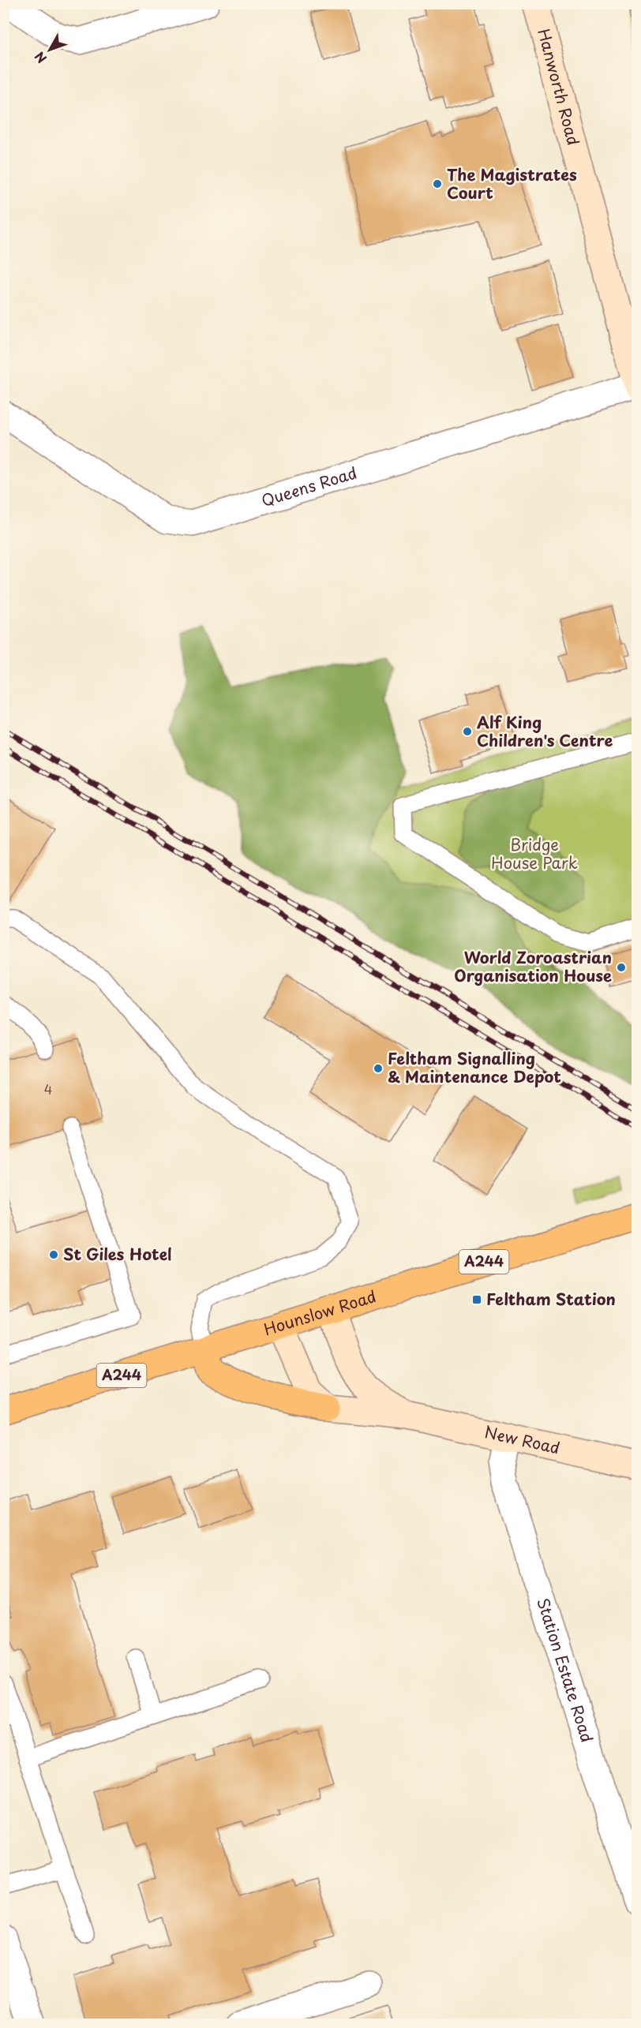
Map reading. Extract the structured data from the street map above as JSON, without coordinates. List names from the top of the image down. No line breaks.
{"streets":{"main road":["Hanworth Road","A244","Hounslow Road","New Road"],"street":["Queens Road","Station Estate Road"]},"crossings":[["Hanworth Road","Queens Road"],["New Road","Station Estate Road"]],"parks":["Bridge House Park"],"places":{"other":["The Magistrates Court","Alf King Children's Centre","World Zoroastrian Organisation House","Feltham Signalling & Maintenance Depot","St Giles Hotel"],"transit":["Feltham Station"]},"house_numbers":["4"],"north":"bottom left"}
